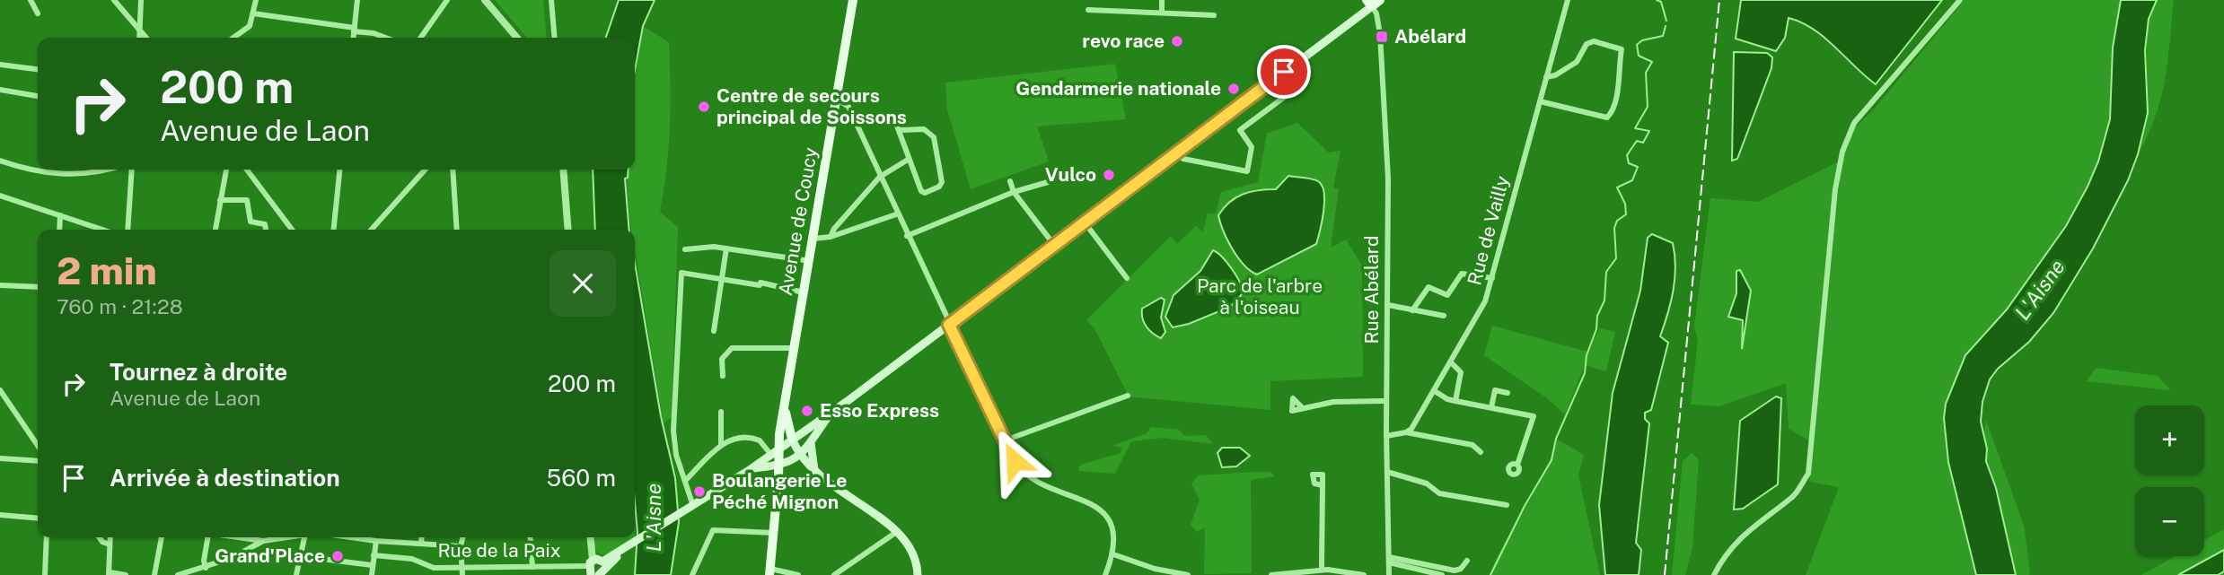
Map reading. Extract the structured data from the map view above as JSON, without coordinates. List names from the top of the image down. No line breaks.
{"streets":{"main road":["Avenue de Coucy"],"street":["Rue de Vailly","Rue Abélard","Rue de la Paix"]},"water":["L'Aisne"],"parks":["Parc de l'arbre à l'oiseau"],"places":{"transit":["Abélard"],"other":["revo race","Gendarmerie nationale","Centre de secours principal de Soissons","Vulco","Esso Express","Boulangerie Le Péché Mignon","Grand'Place"]},"page":{"turn":["200 m","Avenue de Laon"],"heading":["2 min","760 m · 21:28"],"list":[{"name":"Tournez à droite","note":"Avenue de Laon","value":"200 m"},{"name":"Arrivée à destination","value":"560 m"}],"map_buttons":["+","−"]}}
